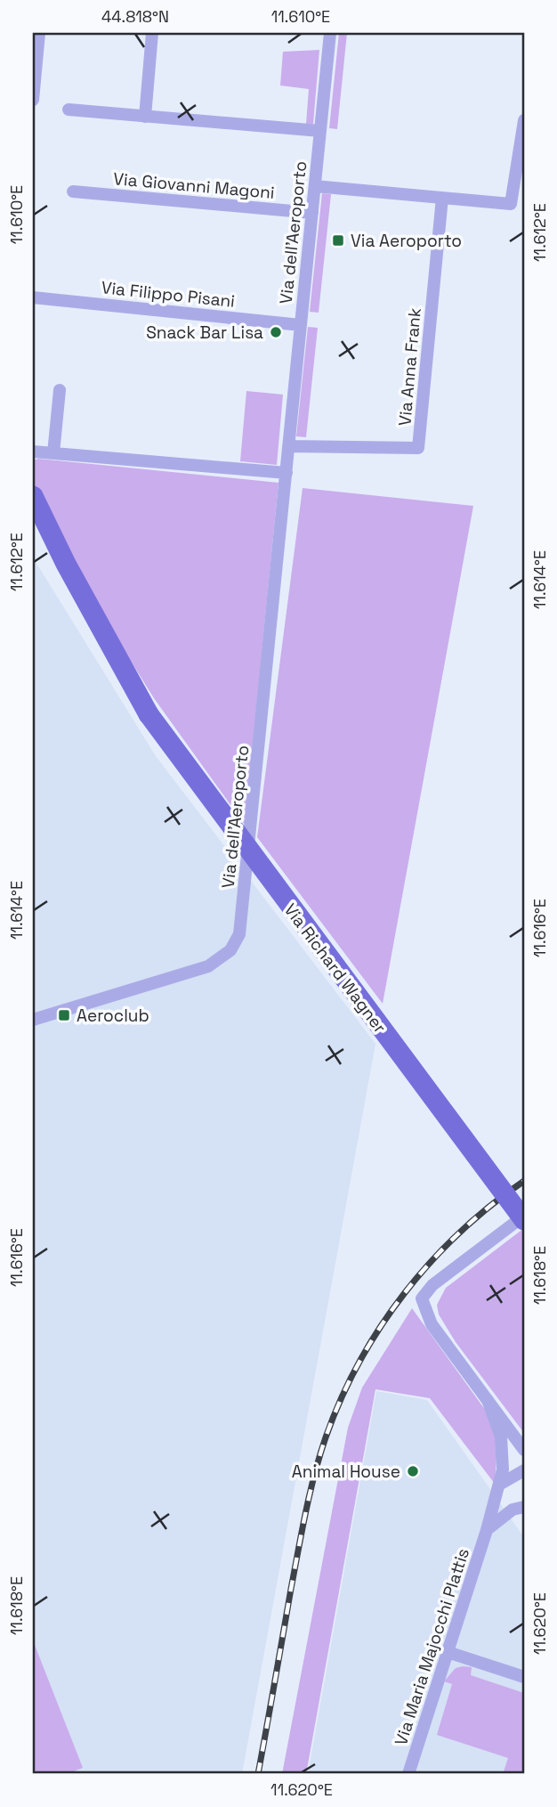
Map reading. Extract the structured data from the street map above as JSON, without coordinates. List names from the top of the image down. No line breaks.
{"streets":{"main road":["Via Richard Wagner"],"street":["Via Giovanni Magoni","Via dell'Aeroporto","Via Filippo Pisani","Via Anna Frank","Via Maria Majocchi Plattis"]},"crossings":[["Via Giovanni Magoni","Via dell'Aeroporto"],["Via dell'Aeroporto","Via Filippo Pisani"],["Via dell'Aeroporto","Via Anna Frank"]],"places":{"transit":["Via Aeroporto","Aeroclub"],"other":["Snack Bar Lisa","Animal House"]},"coordinates":["44.818°N","11.610°E","11.612°E","11.614°E","11.616°E","11.618°E","11.620°E"]}
